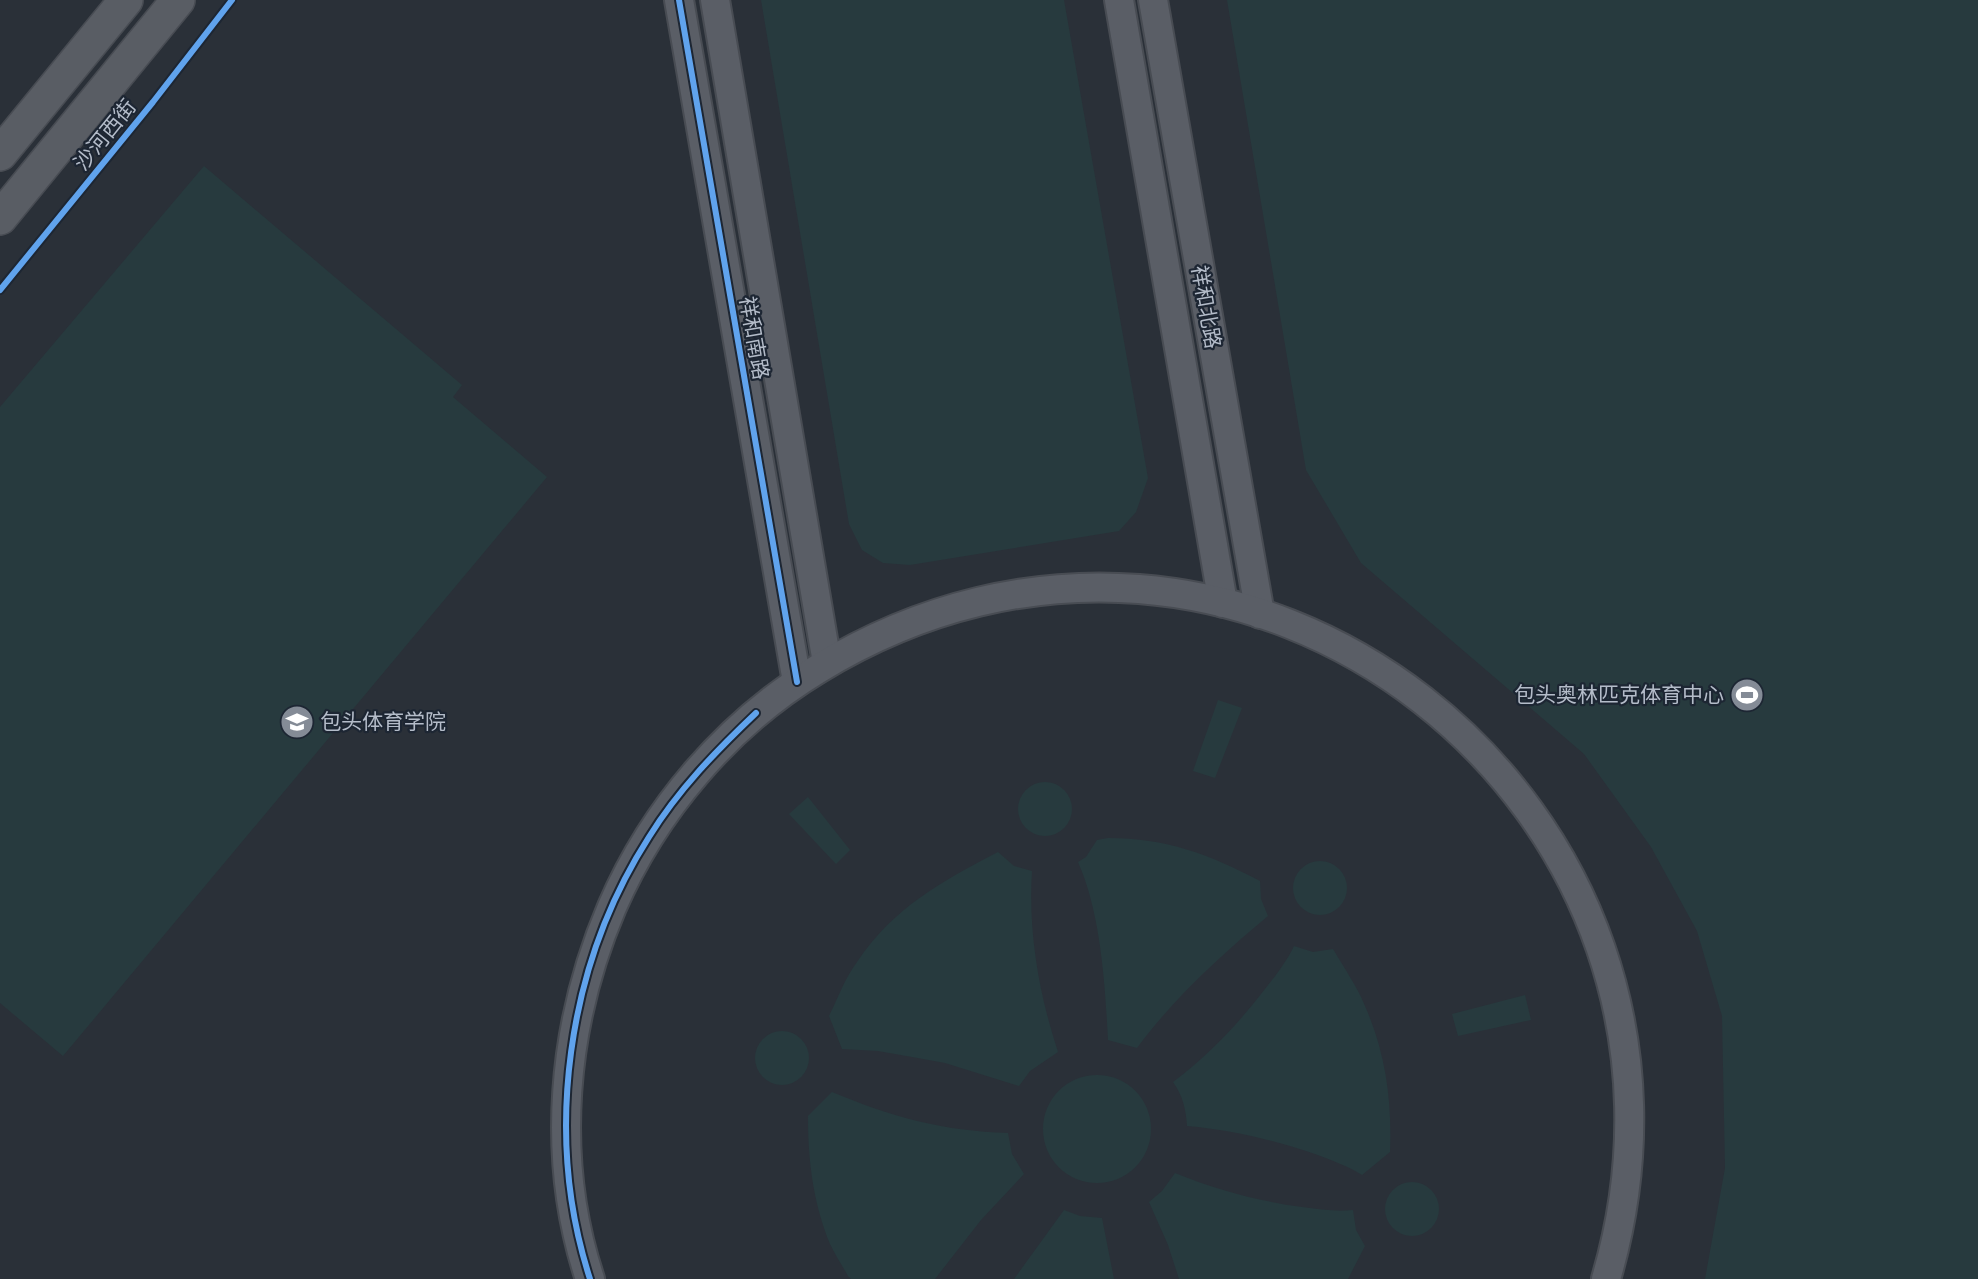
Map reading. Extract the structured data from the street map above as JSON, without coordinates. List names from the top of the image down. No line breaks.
{"streets":{"main road":["沙河西街"],"street":["祥和北路","祥和南路"]},"places":{"sports":["包头奥林匹克体育中心"],"school or university":["包头体育学院"]}}
